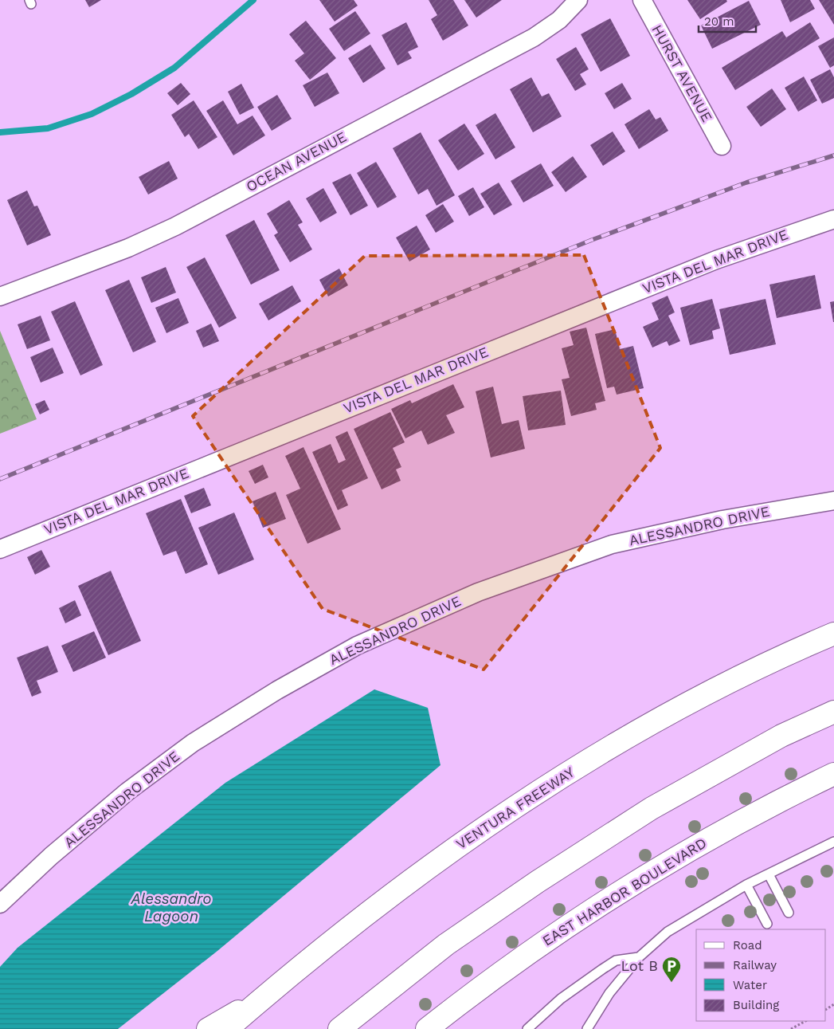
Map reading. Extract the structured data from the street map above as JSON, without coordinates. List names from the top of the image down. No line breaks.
{"streets":{"main road":["VENTURA FREEWAY","EAST HARBOR BOULEVARD"],"street":["HURST AVENUE","OCEAN AVENUE","VISTA DEL MAR DRIVE","ALESSANDRO DRIVE"]},"water":["Alessandro Lagoon"],"places":{"parking":["Lot B"]},"legend":["Road","Railway","Water","Building"],"scale_bar":"20 m"}
